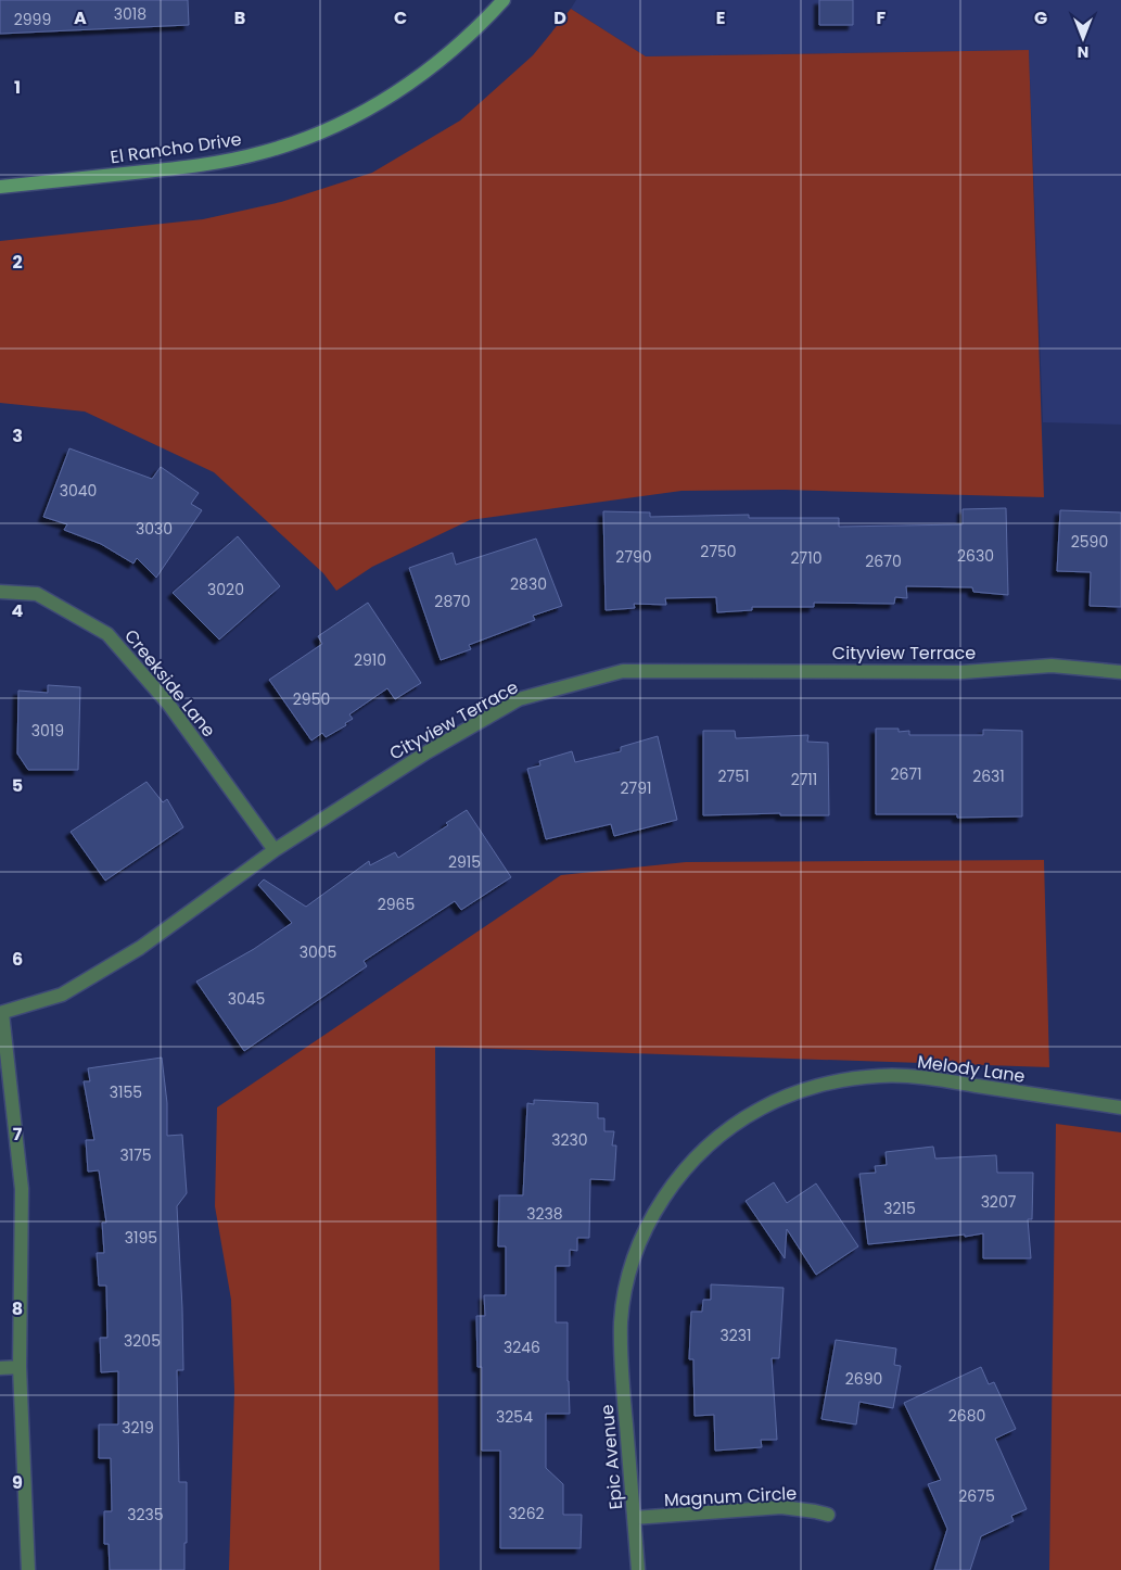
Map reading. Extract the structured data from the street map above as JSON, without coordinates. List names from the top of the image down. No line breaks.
{"streets":{"main road":["El Rancho Drive"],"street":["Cityview Terrace","Creekside Lane","Melody Lane","Epic Avenue","Magnum Circle"]},"crossings":[["Cityview Terrace","Creekside Lane"],["Melody Lane","Epic Avenue"],["Epic Avenue","Magnum Circle"]],"house_numbers":["3018","2999","3040","3030","2590","2750","2630","2790","2710","2670","2830","3020","2870","2910","2950","3019","2671","2751","2631","2711","2791","2915","2965","3005","3045","3155","3230","3175","3207","3215","3238","3195","3231","3205","3246","2690","2680","3254","3219","2675","3262","3235"],"north":"bottom","grid":{"columns":["A","B","C","D","E","F","G"],"rows":["1","2","3","4","5","6","7","8","9"]}}
